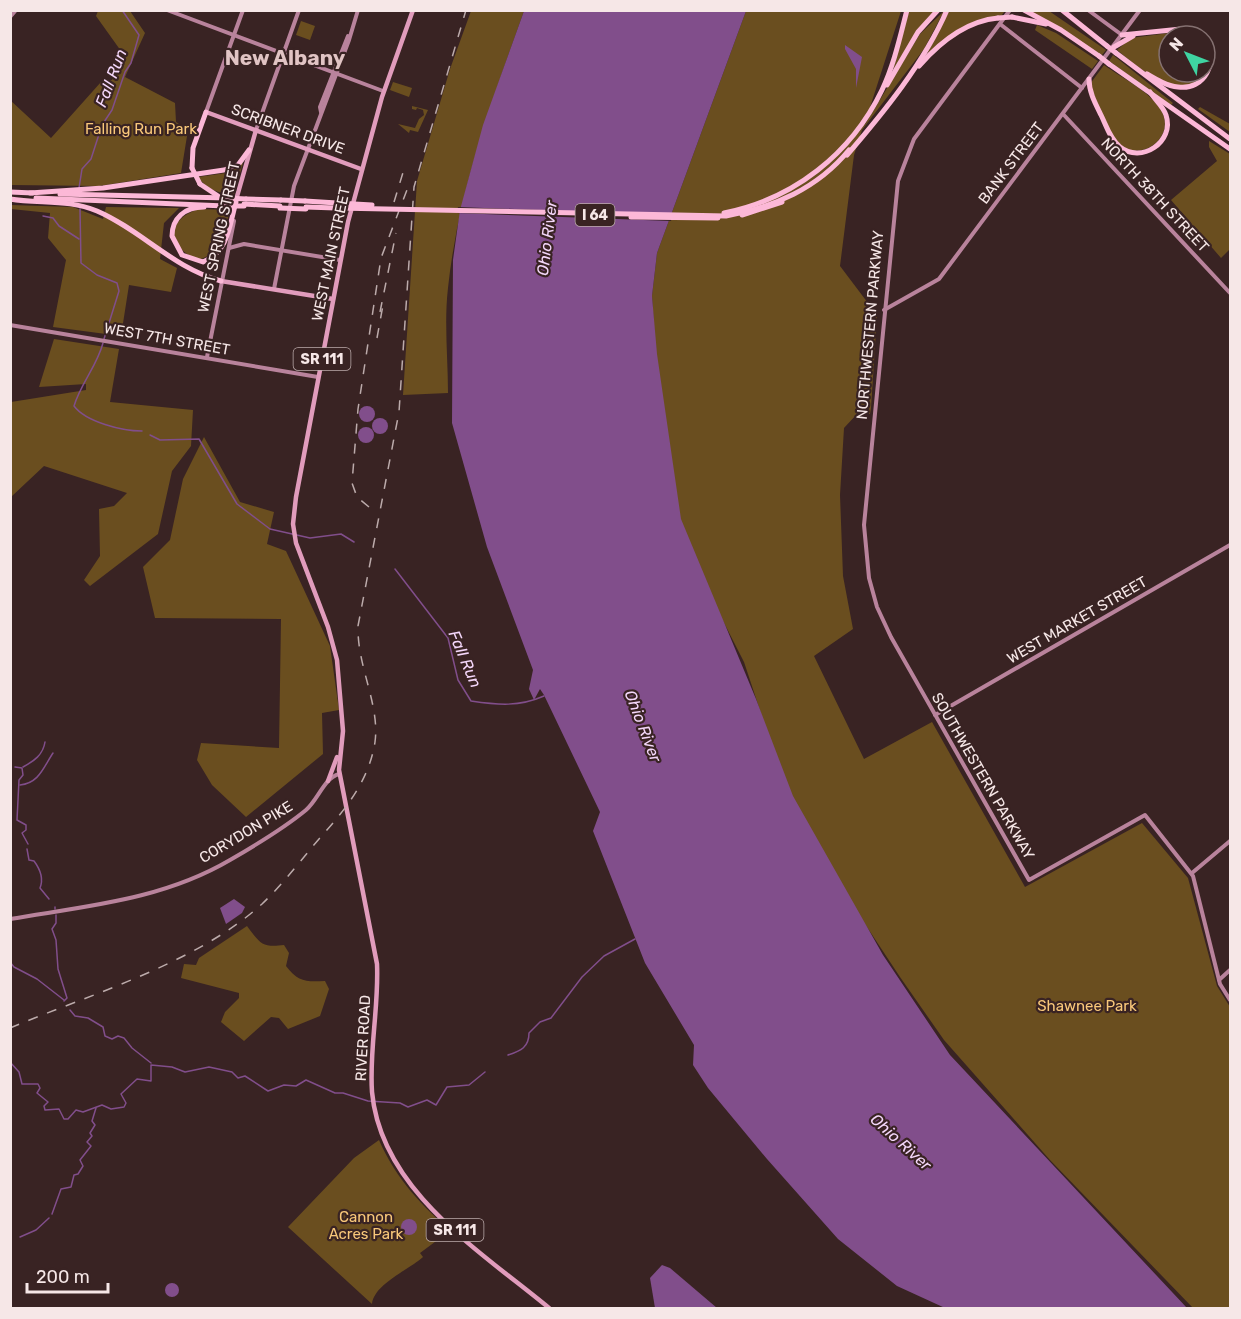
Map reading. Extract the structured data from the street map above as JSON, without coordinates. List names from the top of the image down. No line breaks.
{"streets":{"highway":["I 64"],"main road":["SCRIBNER DRIVE","WEST SPRING STREET","WEST MAIN STREET","SR 111","RIVER ROAD"],"street":["BANK STREET","NORTH 38TH STREET","NORTHWESTERN PARKWAY","WEST 7TH STREET","WEST MARKET STREET","SOUTHWESTERN PARKWAY","CORYDON PIKE"]},"crossings":[["SCRIBNER DRIVE","WEST SPRING STREET"],["SCRIBNER DRIVE","WEST MAIN STREET"],["BANK STREET","NORTH 38TH STREET"],["BANK STREET","NORTHWESTERN PARKWAY"],["WEST SPRING STREET","WEST 7TH STREET"],["WEST MAIN STREET","WEST 7TH STREET"],["WEST MAIN STREET","CORYDON PIKE"],["WEST MAIN STREET","RIVER ROAD"],["NORTHWESTERN PARKWAY","SOUTHWESTERN PARKWAY"],["WEST MARKET STREET","SOUTHWESTERN PARKWAY"],["CORYDON PIKE","RIVER ROAD"]],"districts":["New Albany"],"water":["Fall Run","Ohio River"],"parks":["Falling Run Park","Shawnee Park","Cannon Acres Park"],"scale_bar":"200 m","north":"top left"}
